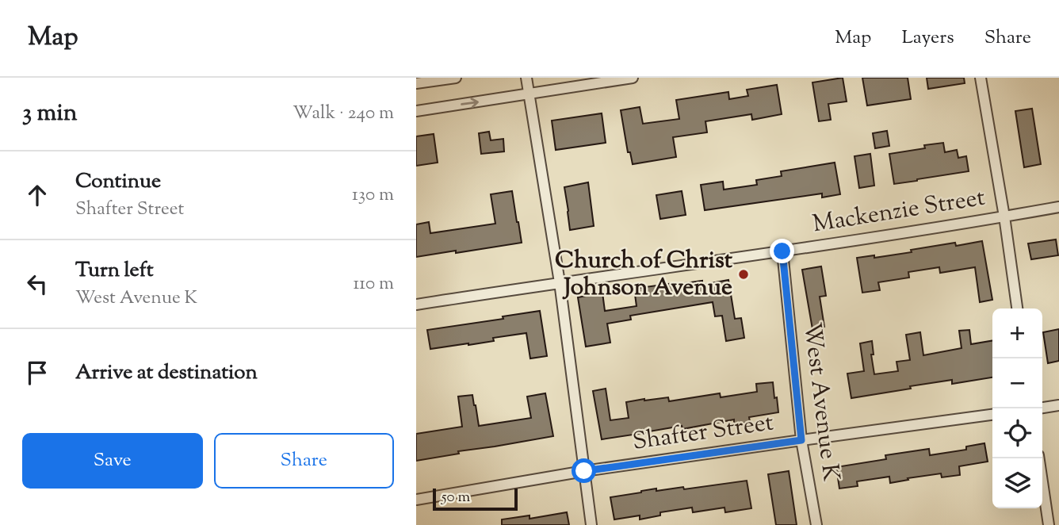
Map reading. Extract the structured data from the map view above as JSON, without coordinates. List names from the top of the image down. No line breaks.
{"streets":{"street":["Mackenzie Street","West Avenue K","Shafter Street"]},"crossings":[["Mackenzie Street","West Avenue K"],["West Avenue K","Shafter Street"]],"places":["Church of Christ Johnson Avenue"],"scale_bar":"50 m","page":{"header":"Map","nav":["Map","Layers","Share"],"heading":["3 min","Walk · 240 m"],"list":[["Continue","Shafter Street","130 m"],["Turn left","West Avenue K","110 m"],"Arrive at destination"],"map_buttons":["+","−"],"buttons":["Save","Share"],"scale":"50 m"}}
